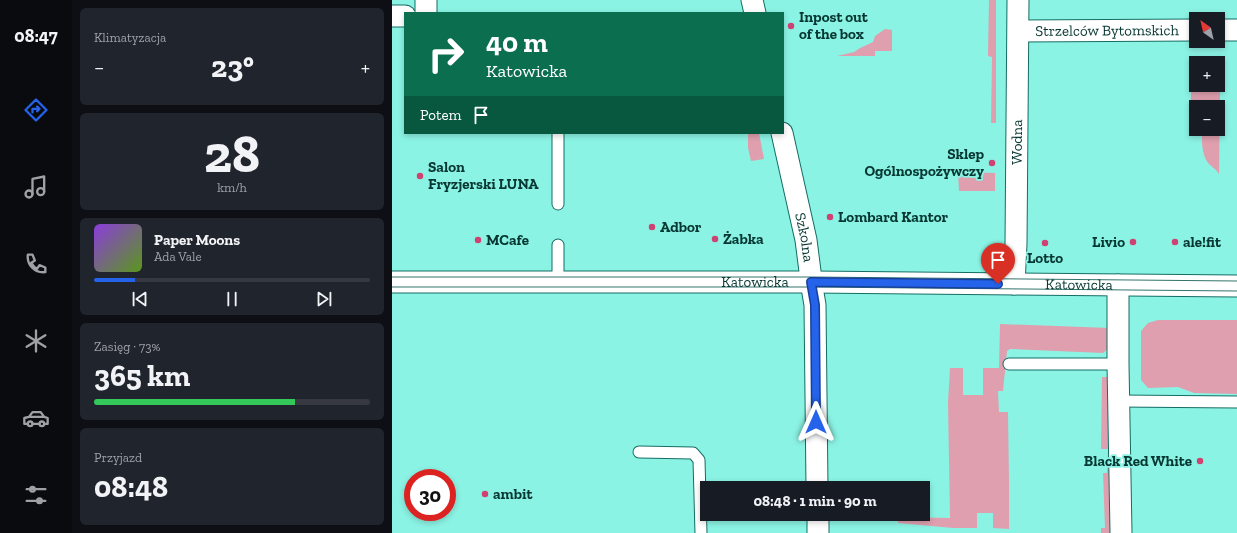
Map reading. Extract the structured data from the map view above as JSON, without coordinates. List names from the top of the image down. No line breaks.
{"streets":{"street":["Strzelców Bytomskich","Wodna","Szkolna","Katowicka"]},"crossings":[["Strzelców Bytomskich","Wodna"],["Wodna","Katowicka"],["Szkolna","Katowicka"]],"places":["Inpost out of the box","Sklep Ogólnospożywczy","Salon Fryzjerski LUNA","Lombard Kantor","Adbor","Żabka","MCafe","Livio","ale!fit","Lotto","Black Red White","ambit"],"north":"top left","page":{"tabs":"08:47","tile":["Klimatyzacja",["28","km/h"],["Zasięg · 73%","365 km"],["Przyjazd","08:48"]],"map_buttons":["+","−"],"turn":["40 m","Katowicka"],"heat":["−","23°","+"],"then":"Potem","song":["Paper Moons","Ada Vale"],"limit":"30","trip":"08:48 · 1 min · 90 m"}}
